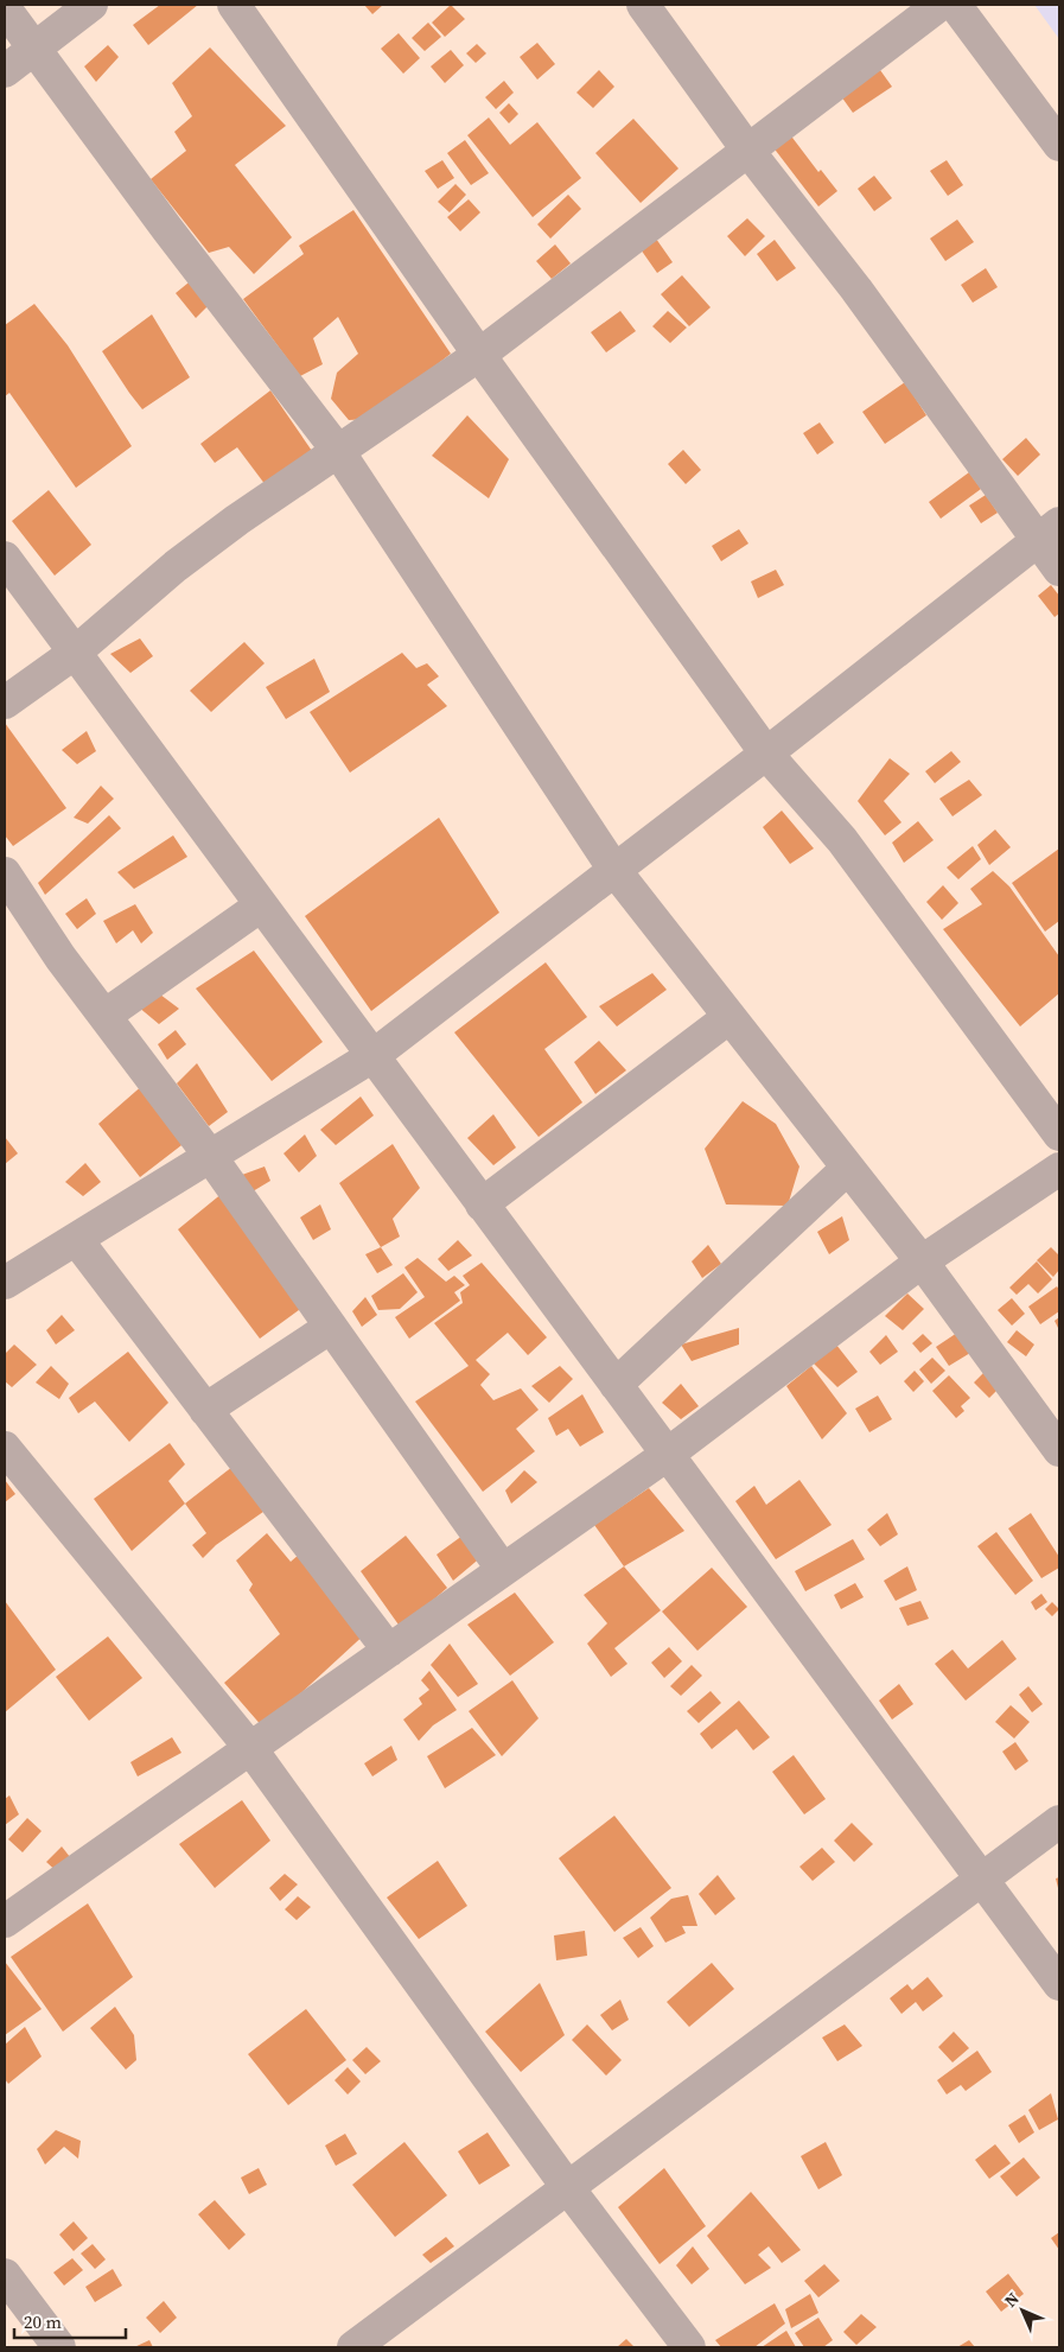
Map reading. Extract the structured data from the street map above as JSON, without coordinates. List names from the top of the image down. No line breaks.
{"scale_bar":"20 m","north":"top left"}
